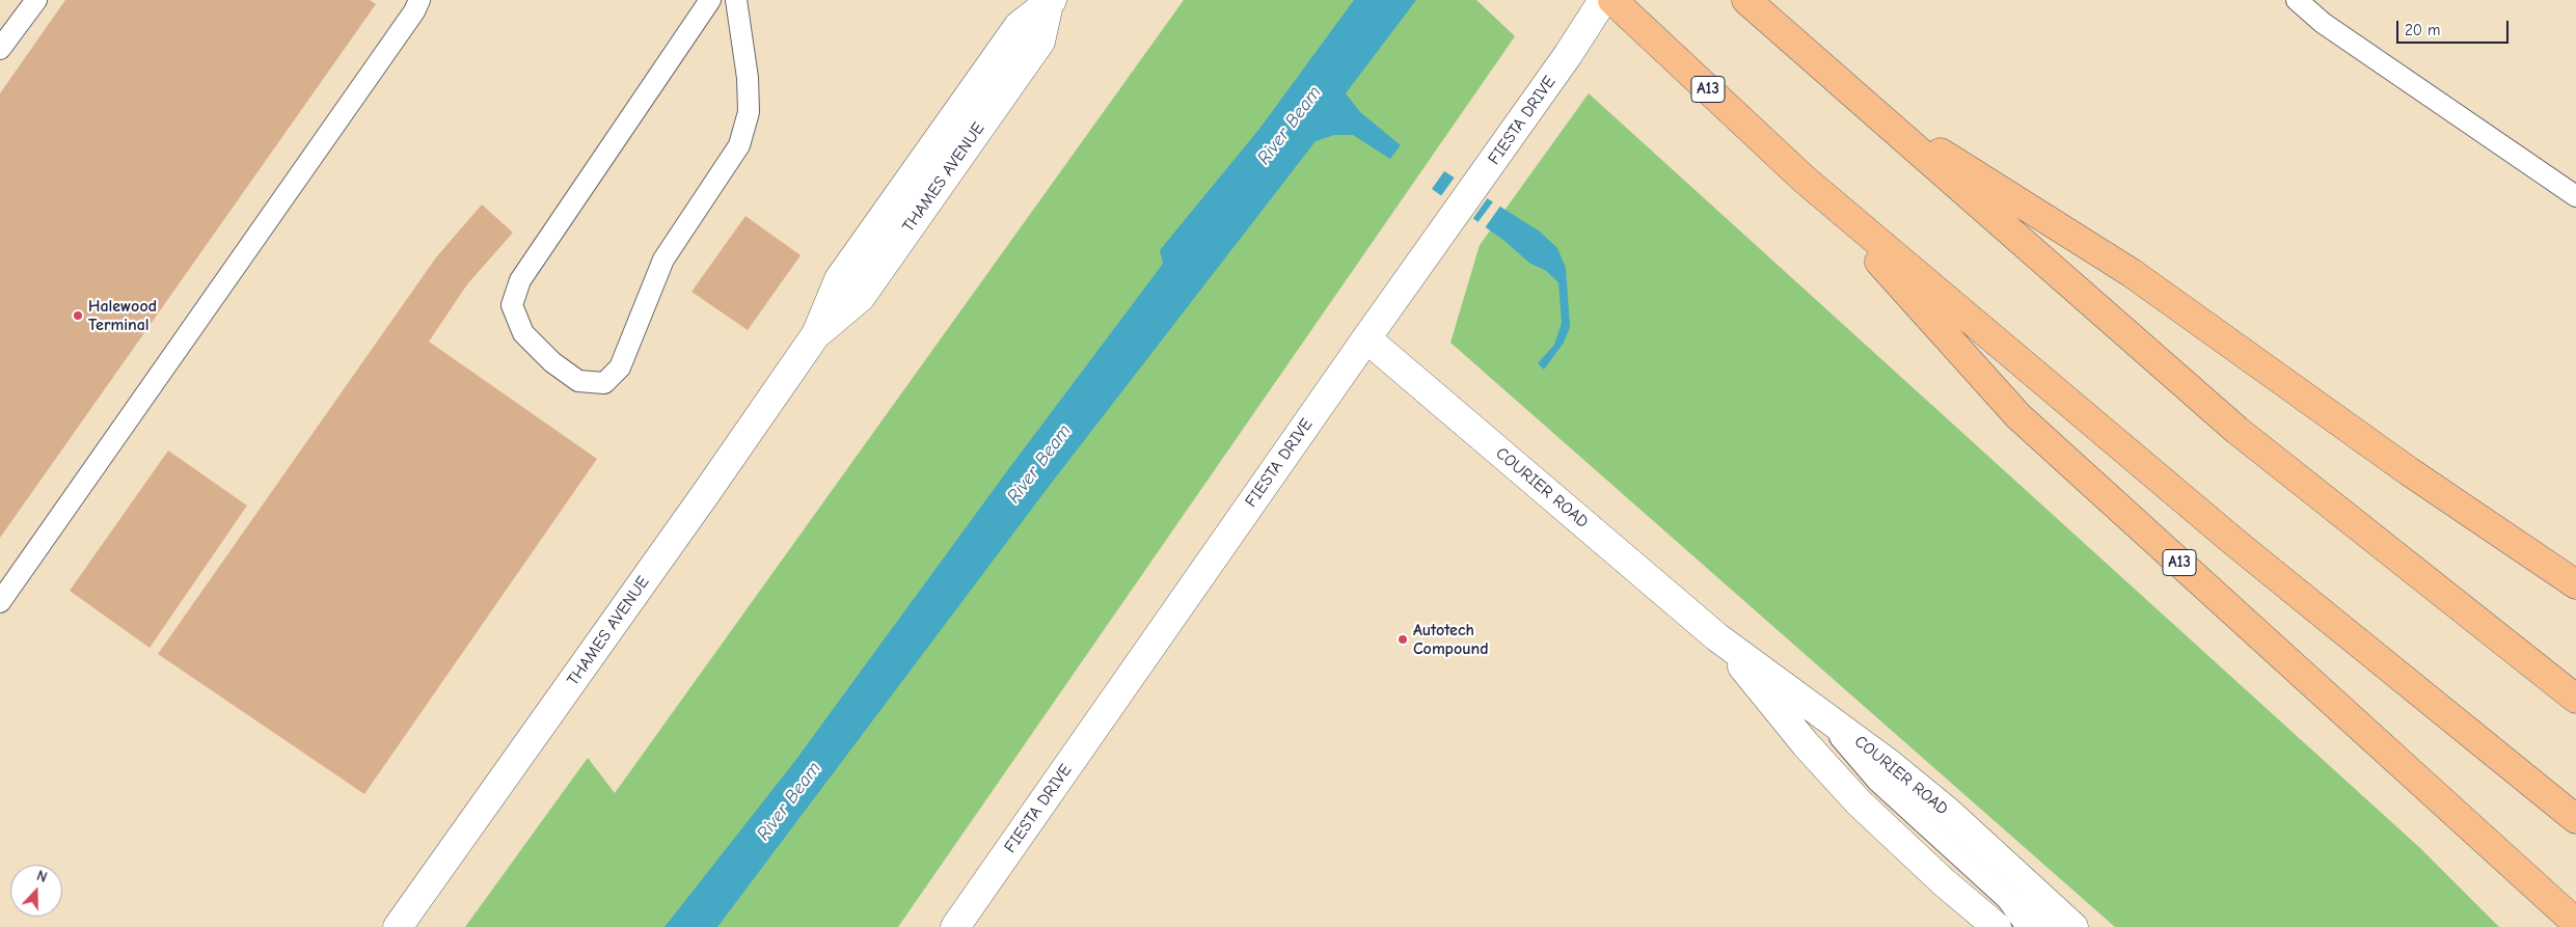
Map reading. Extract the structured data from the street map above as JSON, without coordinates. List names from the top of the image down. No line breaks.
{"streets":{"highway":["A13"],"street":["FIESTA DRIVE","THAMES AVENUE","COURIER ROAD"]},"crossings":[["FIESTA DRIVE","COURIER ROAD"]],"water":["River Beam"],"places":["Halewood Terminal","Autotech Compound"],"scale_bar":"20 m","north":"top"}
